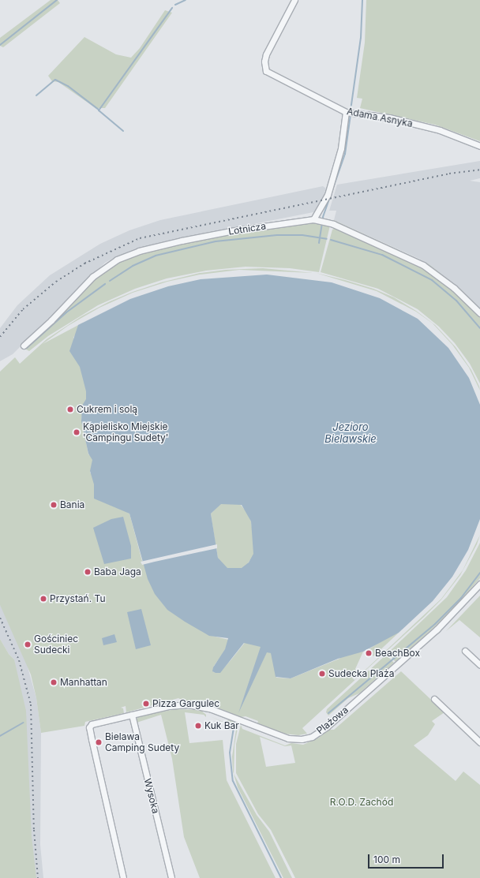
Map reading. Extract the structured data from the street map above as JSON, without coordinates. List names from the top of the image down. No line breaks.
{"streets":{"street":["Adama Asnyka","Lotnicza","Plażowa","Wysoka"]},"crossings":[["Plażowa","Wysoka"]],"water":["Jezioro Bielawskie"],"parks":["R.O.D. Zachód"],"places":["Cukrem i solą","Kąpielisko Miejskie 'Campingu Sudety'","Bania","Baba Jaga","Przystań. Tu","Gościniec Sudecki","BeachBox","Sudecka Plaża","Manhattan","Pizza Gargulec","Kuk Bar","Bielawa Camping Sudety"],"scale_bar":"100 m"}
